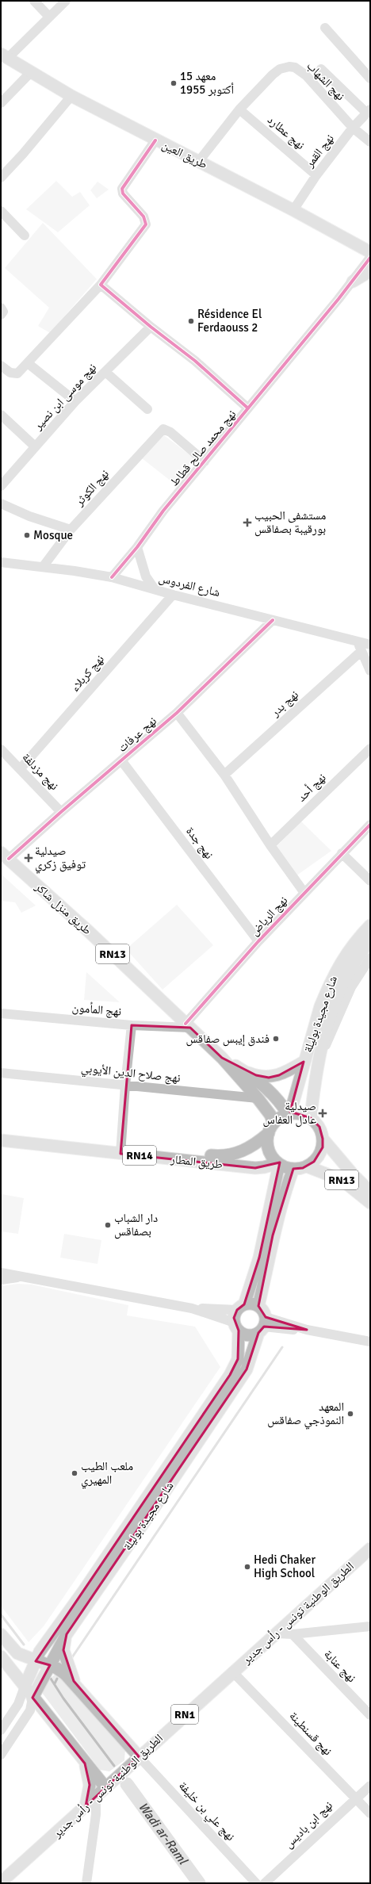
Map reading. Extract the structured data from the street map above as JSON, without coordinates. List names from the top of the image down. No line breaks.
{"streets":{"main road":["طريق العين","طريق منزل شاكر","RN13","شارع مجيدة بوليلة","RN14","طريق المطار","الطريق الوطنية تونس - رأس جدير","RN1"],"street":["نهج الشهاب","نهج عطارد","نهج القمر","نهج موسى ابن نصير","نهج محمد صالح قطاط","نهج الكوثر","شارع الفردوس","نهج كربلاء","نهج بدر","نهج عرفات","نهج مزدلفة","نهج أحد","نهج جدة","نهج الرياض","نهج المأمون","نهج صلاح الدين الأيوبي","نهج عنابة","نهج قسنطينة","نهج علي بن خليفة","نهج ابن باديس"]},"crossings":[["نهج الشهاب","نهج عطارد"],["نهج الشهاب","نهج القمر"],["نهج الشهاب","طريق العين"],["نهج عطارد","نهج القمر"],["نهج القمر","طريق العين"],["نهج محمد صالح قطاط","نهج الكوثر"],["نهج محمد صالح قطاط","شارع الفردوس"],["نهج الكوثر","شارع الفردوس"],["شارع الفردوس","نهج كربلاء"],["شارع الفردوس","نهج عرفات"],["نهج كربلاء","نهج مزدلفة"],["نهج عرفات","نهج مزدلفة"],["نهج عرفات","نهج جدة"],["نهج عرفات","طريق منزل شاكر"],["نهج جدة","نهج الرياض"],["طريق منزل شاكر","نهج الرياض"],["طريق منزل شاكر","RN13"],["طريق منزل شاكر","نهج المأمون"],["طريق منزل شاكر","شارع مجيدة بوليلة"],["طريق منزل شاكر","نهج صلاح الدين الأيوبي"],["طريق منزل شاكر","طريق المطار"],["نهج الرياض","نهج المأمون"],["RN13","شارع مجيدة بوليلة"],["RN13","طريق المطار"],["شارع مجيدة بوليلة","طريق المطار"],["الطريق الوطنية تونس - رأس جدير","نهج قسنطينة"],["الطريق الوطنية تونس - رأس جدير","نهج علي بن خليفة"],["نهج قسنطينة","نهج ابن باديس"]],"water":["Wadi ar-Raml"],"places":{"other":["معهد 15 أكتوبر 1955","Résidence El Ferdaouss 2","Mosque","فندق إيبس صفاقس","دار الشباب بصفاقس","المعهد النموذجي صفاقس","ملعب الطيب المهيري","Hedi Chaker High School"],"health":["مستشفى الحبيب بورقيبة بصفاقس","صيدلية توفيق زكري","صيدلية عادل العفاس"]}}
